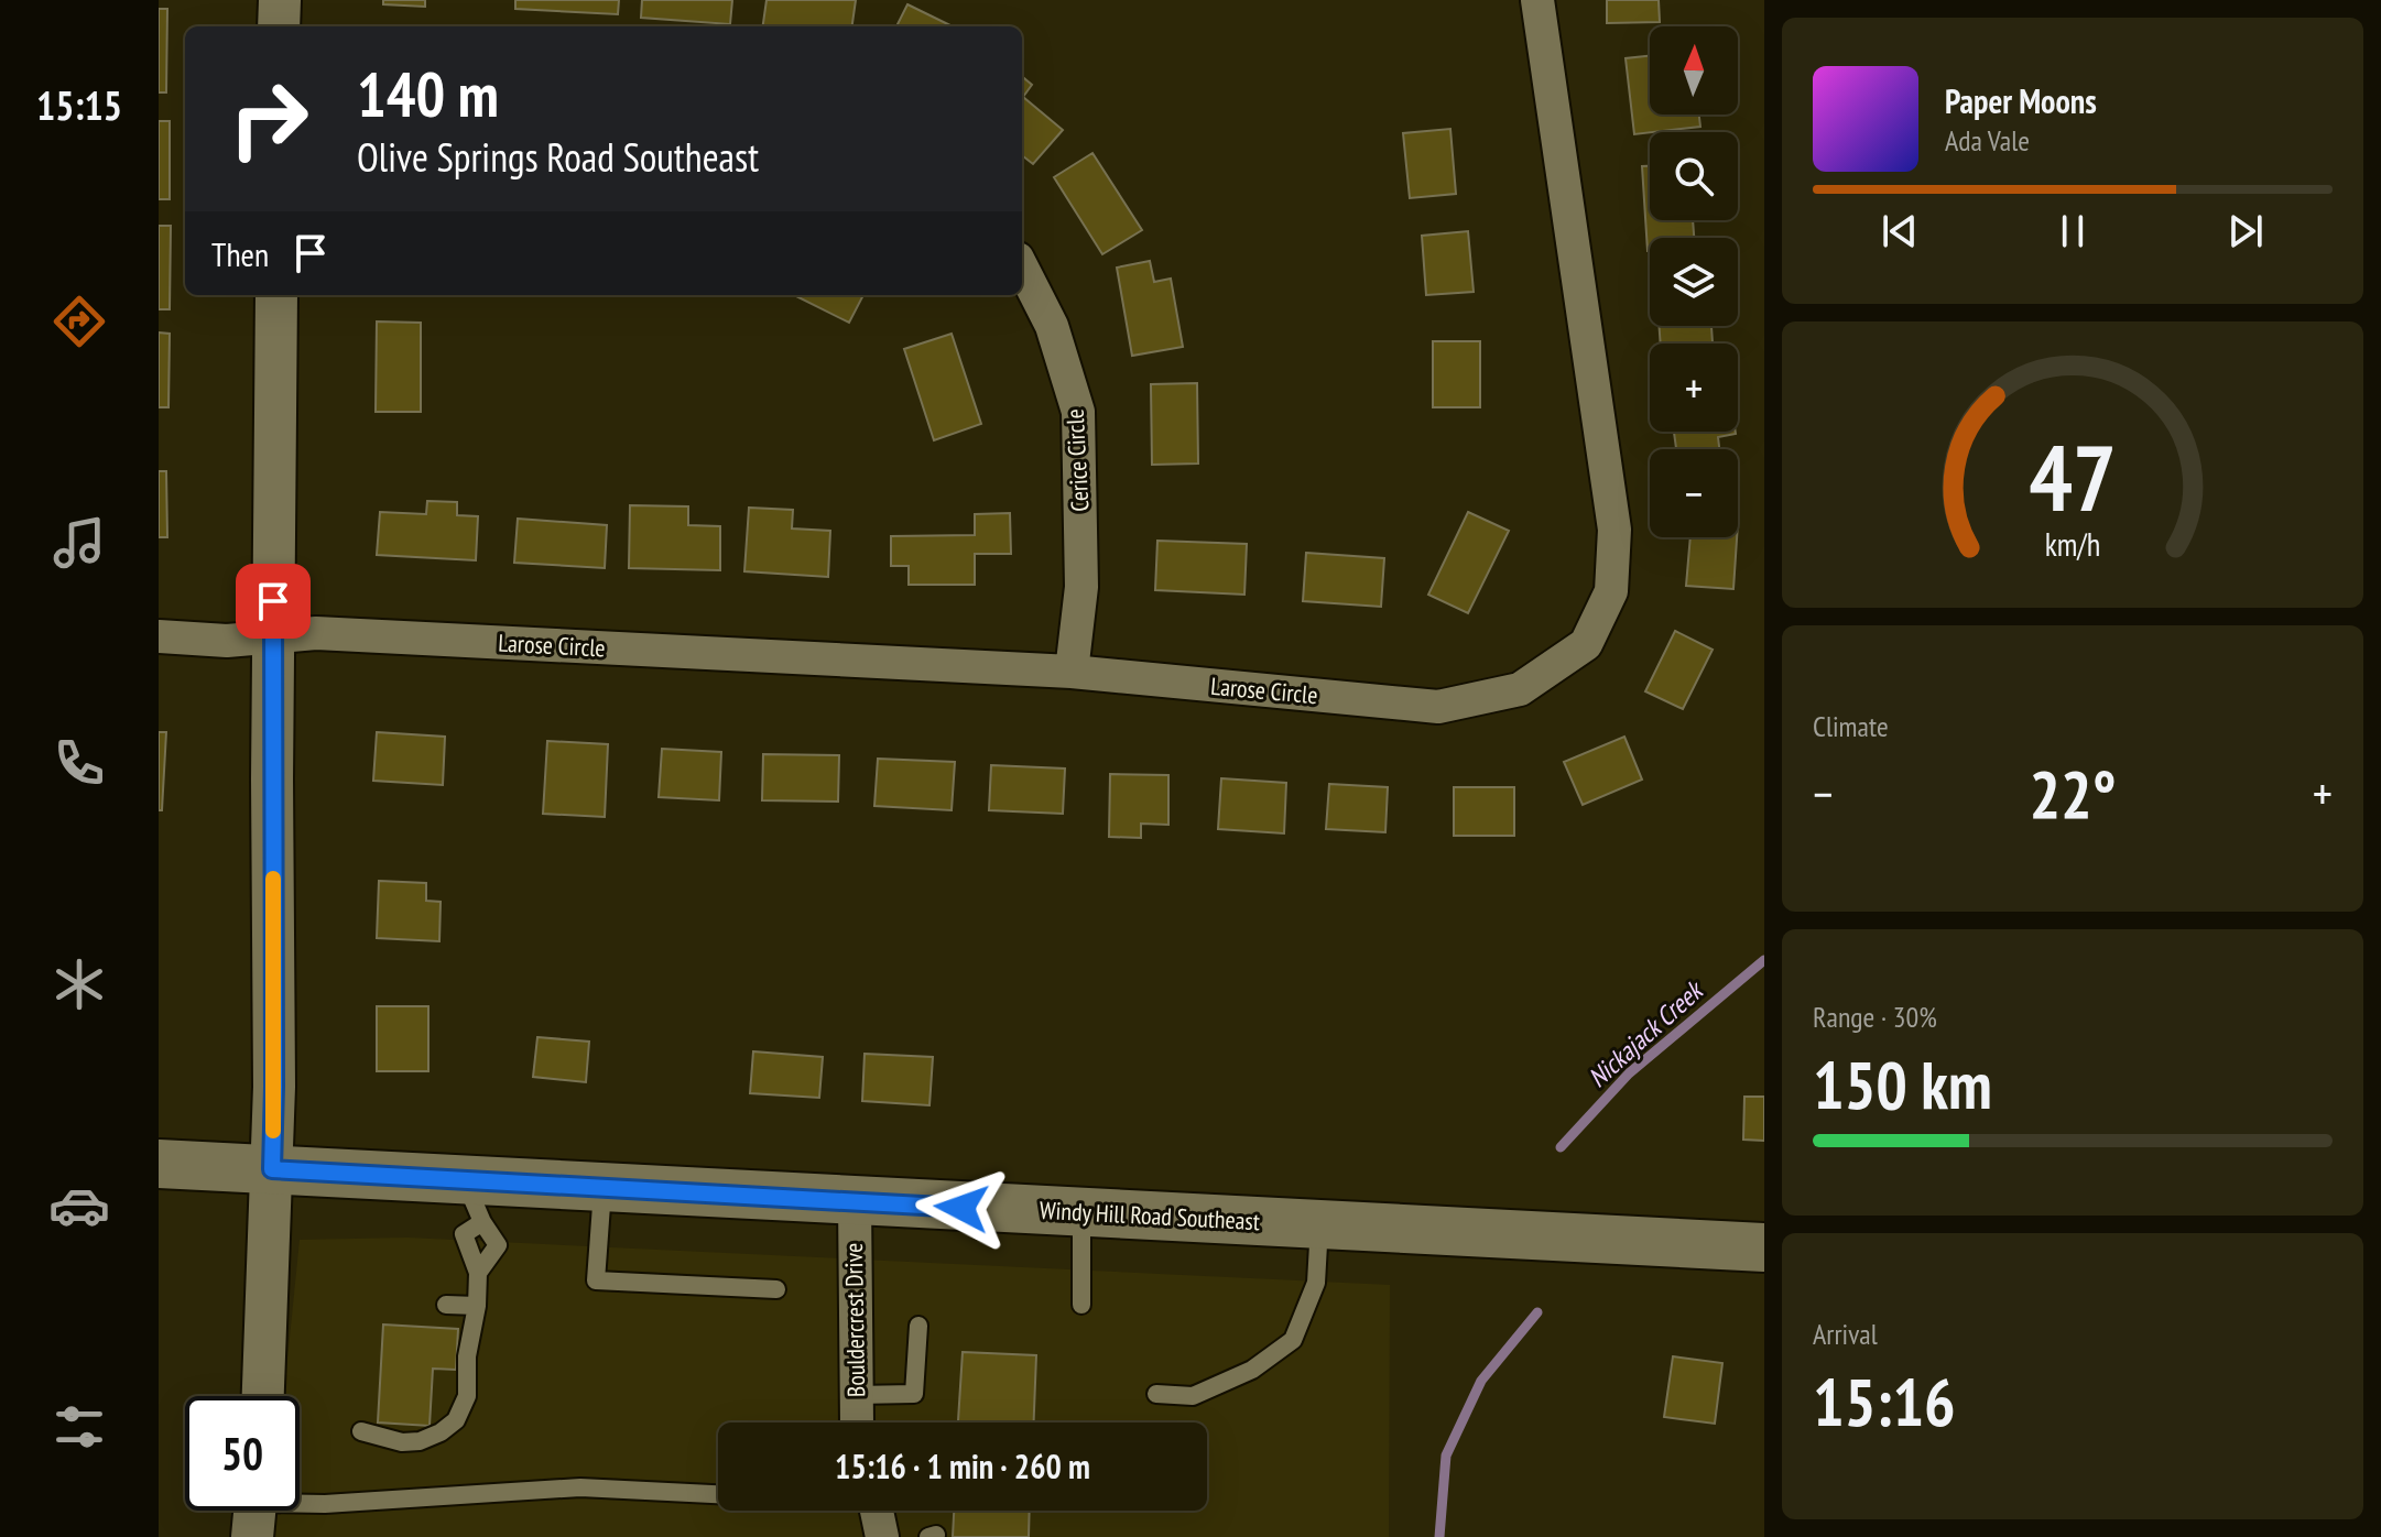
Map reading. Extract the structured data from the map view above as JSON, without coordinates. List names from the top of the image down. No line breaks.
{"streets":{"main road":["Windy Hill Road Southeast"],"street":["Cerice Circle","Larose Circle","Bouldercrest Drive"]},"crossings":[["Cerice Circle","Larose Circle"],["Windy Hill Road Southeast","Bouldercrest Drive"]],"water":["Nickajack Creek"],"north":"top","page":{"tabs":"15:15","map_buttons":["+","−"],"turn":["140 m","Olive Springs Road Southeast"],"song":["Paper Moons","Ada Vale"],"then":"Then","tile":["Climate",["Range · 30%","150 km"],["Arrival","15:16"]],"heat":["−","22°","+"],"limit":"50","trip":"15:16 · 1 min · 260 m","gauge":["47","km/h"]}}
